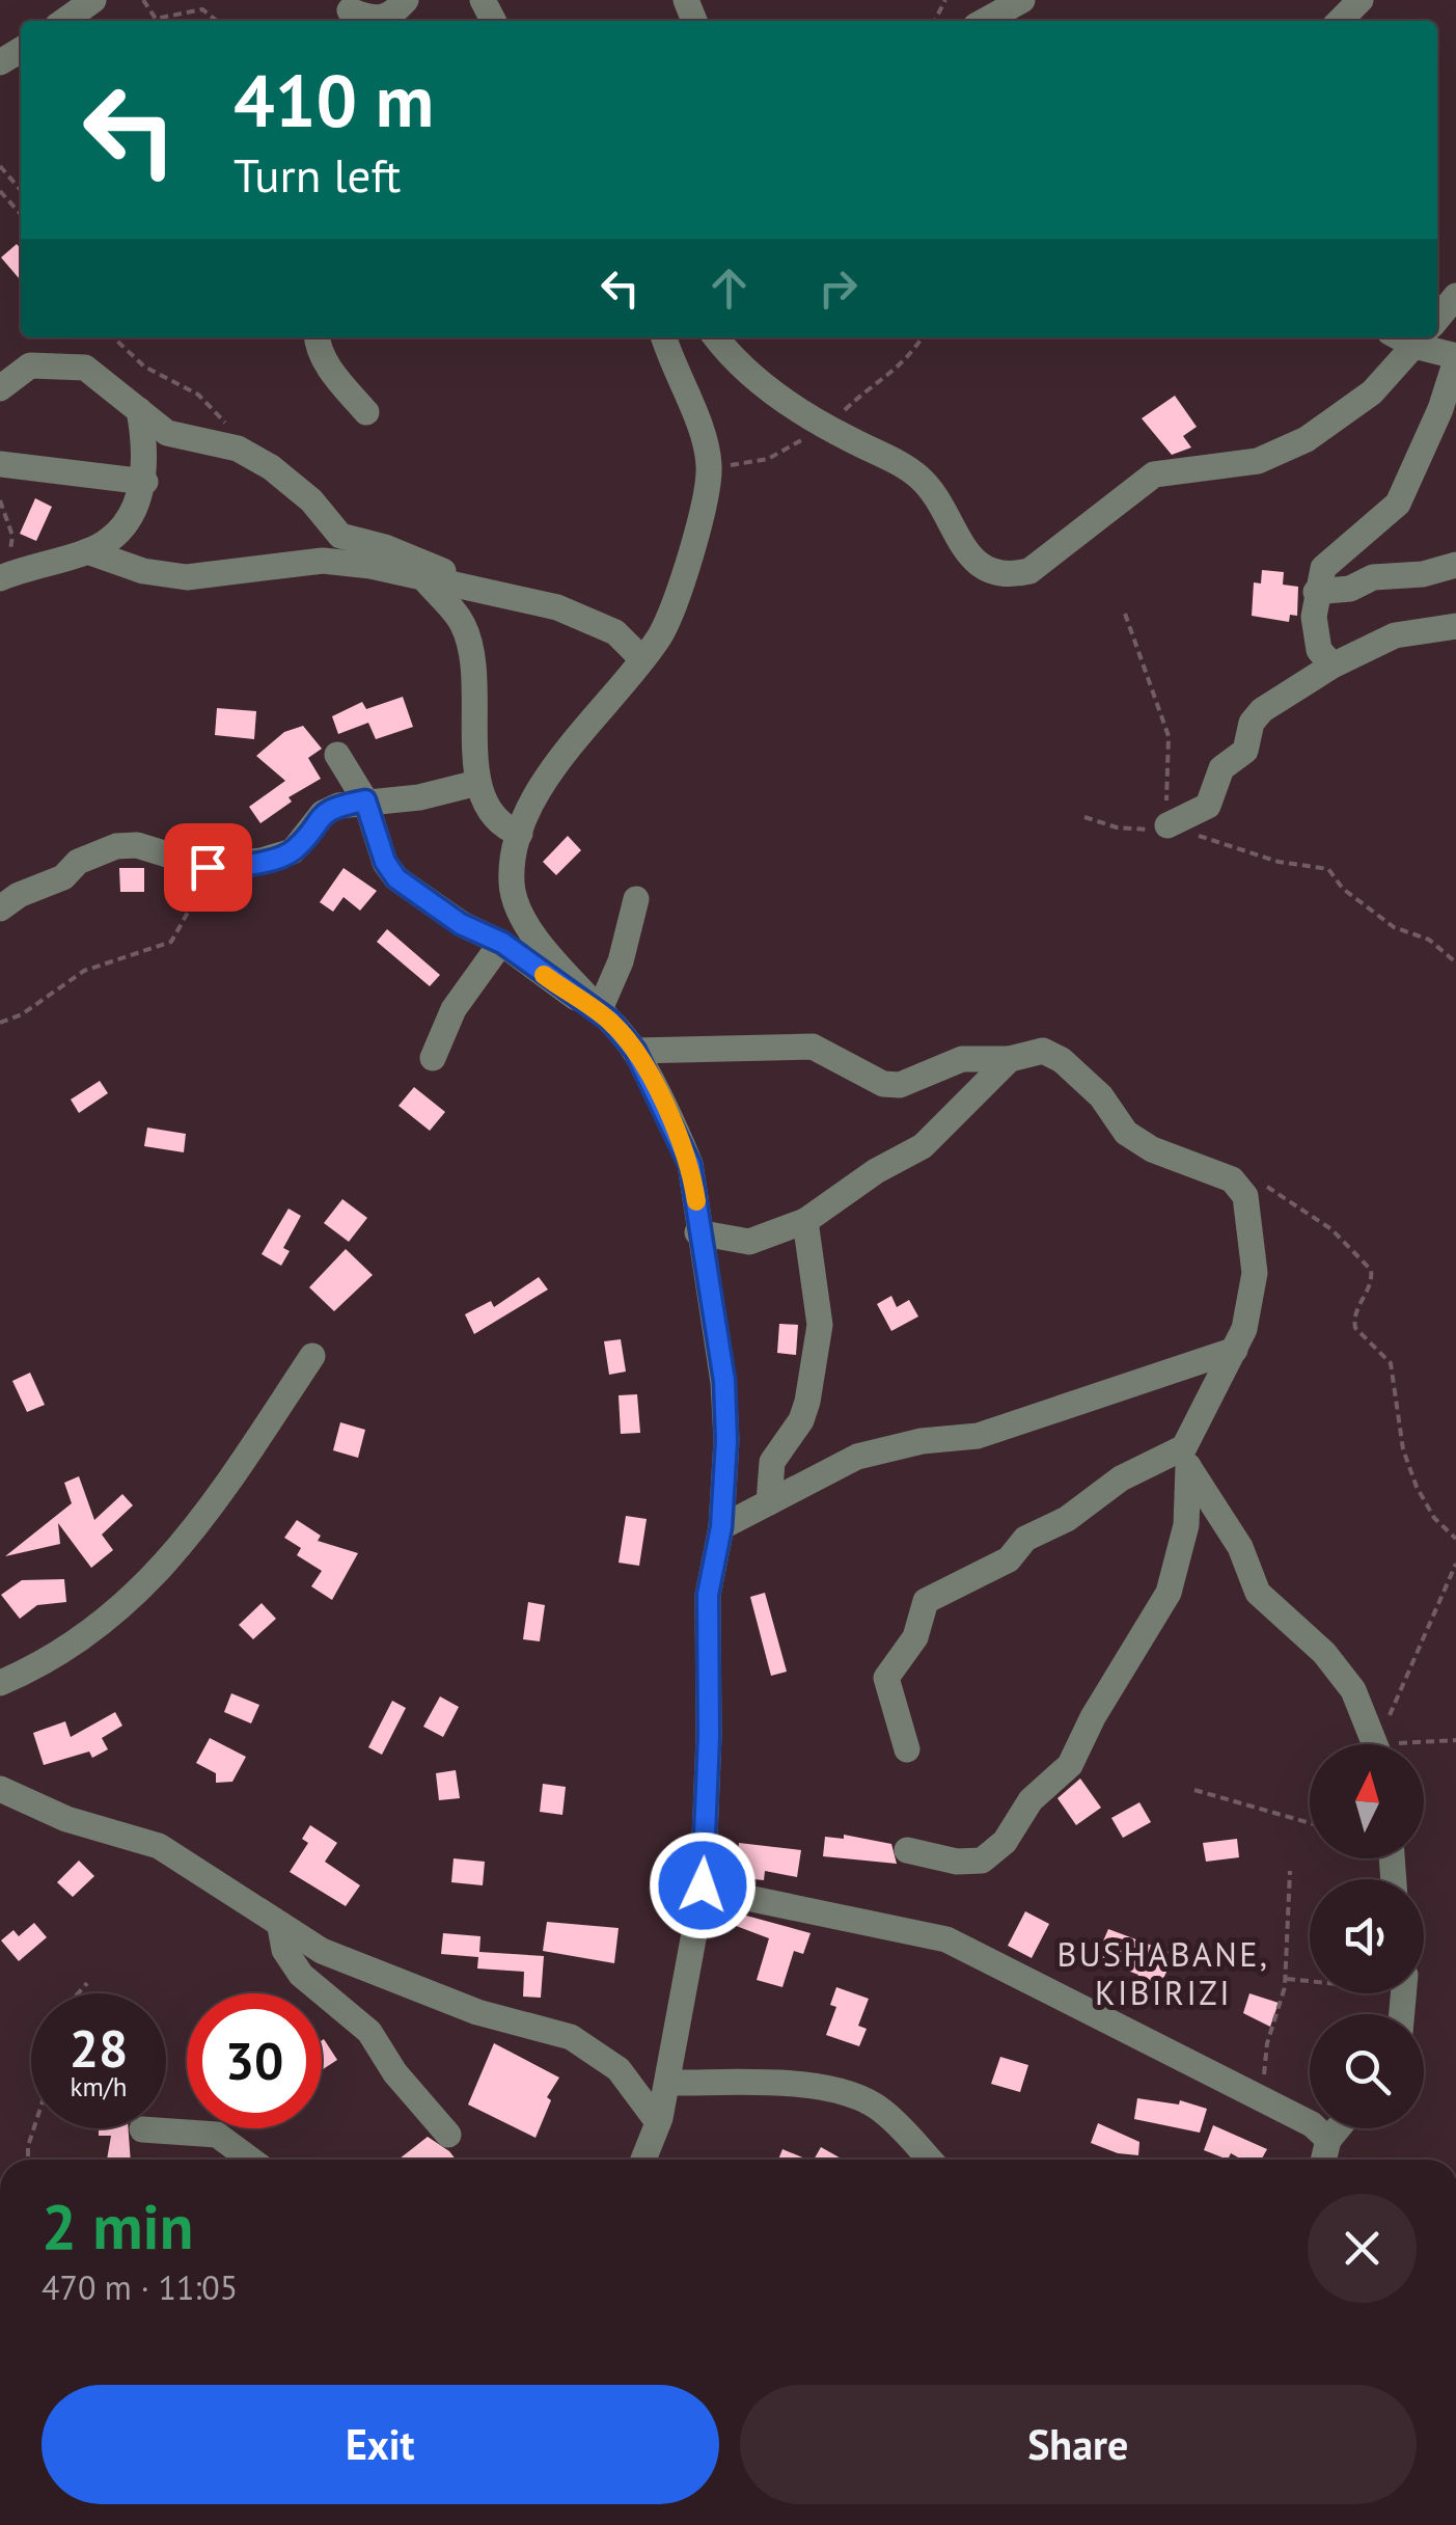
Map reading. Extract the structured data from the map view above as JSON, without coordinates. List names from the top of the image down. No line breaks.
{"districts":["BUSHABANE, KIBIRIZI"],"north":"top","page":{"turn":["410 m","Turn left"],"speed":"28 km/h","limit":"30","heading":["2 min","470 m · 11:05"],"buttons":["Exit","Share"]}}
